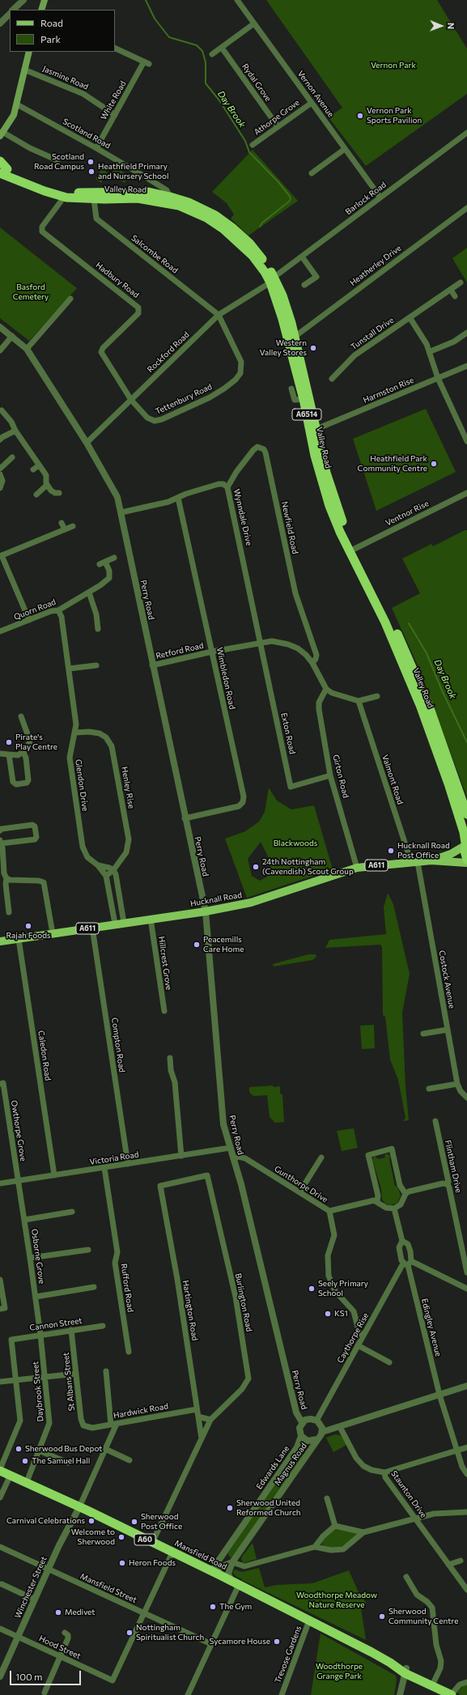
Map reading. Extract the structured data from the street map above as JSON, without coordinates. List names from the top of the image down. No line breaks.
{"streets":{"highway":["Valley Road","A6514","A60","Mansfield Road"],"main road":["A611","Hucknall Road"],"street":["Jasmine Road","Rydal Grove","Vernon Avenue","White Road","Athorpe Grove","Scotland Road","Barlock Road","Salcombe Road","Heatherley Drive","Hadbury Road","Tunstall Drive","Rockford Road","Harmston Rise","Tettenbury Road","Ventnor Rise","Wynndale Drive","Newfield Road","Perry Road","Quorn Road","Retford Road","Wimbledon Road","Exton Road","Girton Road","Valmont Road","Glendon Drive","Henley Rise","Hillcrest Grove","Costock Avenue","Compton Road","Caledon Road","Owthorpe Grove","Victoria Road","Flintham Drive","Gunthorpe Drive","Osborne Grove","Rufford Road","Burlington Road","Hartington Road","Cannon Street","Edingley Avenue","Caythorpe Rise","St Albans Street","Daybrook Street","Hardwick Road","Magnus Road","Edwards Lane","Staunton Drive","Winchester Street","Mansfield Street","Hood Street","Trevose Gardens"]},"crossings":[["Jasmine Road","White Road"],["Rydal Grove","Athorpe Grove"],["Vernon Avenue","Athorpe Grove"],["Vernon Avenue","Barlock Road"],["White Road","Scotland Road"],["Scotland Road","Valley Road"],["Valley Road","Barlock Road"],["Valley Road","Salcombe Road"],["Valley Road","Heatherley Drive"],["Valley Road","Hadbury Road"],["Valley Road","Rockford Road"],["Valley Road","Harmston Rise"],["Valley Road","Ventnor Rise"],["Valley Road","Hucknall Road"],["Barlock Road","Rockford Road"],["Salcombe Road","Rockford Road"],["Salcombe Road","Tettenbury Road"],["Hadbury Road","Rockford Road"],["Hadbury Road","Tettenbury Road"],["Rockford Road","Tettenbury Road"],["Rockford Road","Perry Road"],["Wynndale Drive","Newfield Road"],["Wynndale Drive","Perry Road"],["Wynndale Drive","Retford Road"],["Wynndale Drive","Wimbledon Road"],["Wynndale Drive","Exton Road"],["Newfield Road","Retford Road"],["Perry Road","Retford Road"],["Perry Road","Wimbledon Road"],["Perry Road","Hucknall Road"],["Perry Road","Victoria Road"],["Perry Road","Gunthorpe Drive"],["Perry Road","Caythorpe Rise"],["Perry Road","Magnus Road"],["Perry Road","Edwards Lane"],["Quorn Road","Glendon Drive"],["Retford Road","Wimbledon Road"],["Retford Road","Exton Road"],["Retford Road","Girton Road"],["Exton Road","Girton Road"],["Girton Road","Hucknall Road"],["Valmont Road","Hucknall Road"],["Valmont Road","Costock Avenue"],["Glendon Drive","Henley Rise"],["Glendon Drive","Hucknall Road"],["Hucknall Road","Hillcrest Grove"],["Hucknall Road","Costock Avenue"],["Hucknall Road","Compton Road"],["Hucknall Road","Caledon Road"],["Compton Road","Victoria Road"],["Caledon Road","Victoria Road"],["Owthorpe Grove","Victoria Road"],["Owthorpe Grove","Osborne Grove"],["Victoria Road","Osborne Grove"],["Victoria Road","Rufford Road"],["Osborne Grove","Cannon Street"],["Osborne Grove","Daybrook Street"],["Burlington Road","Hartington Road"],["Burlington Road","Mansfield Road"],["Hartington Road","Hardwick Road"],["Cannon Street","St Albans Street"],["Cannon Street","Daybrook Street"],["Edingley Avenue","Caythorpe Rise"],["Caythorpe Rise","Magnus Road"],["Caythorpe Rise","Edwards Lane"],["St Albans Street","Hardwick Road"],["Daybrook Street","Mansfield Road"],["Magnus Road","Edwards Lane"],["Magnus Road","Mansfield Road"],["Edwards Lane","Mansfield Road"],["Mansfield Road","Winchester Street"],["Mansfield Road","Trevose Gardens"],["Winchester Street","Mansfield Street"],["Winchester Street","Hood Street"],["Mansfield Street","Hood Street"]],"water":["Day Brook"],"parks":["Vernon Park","Basford Cemetery","Blackwoods","Woodthorpe Meadow Nature Reserve","Woodthorpe Grange Park"],"places":["Vernon Park Sports Pavilion","Scotland Road Campus","Heathfield Primary and Nursery School","Western Valley Stores","Heathfield Park Community Centre","Pirate's Play Centre","Hucknall Road Post Office","24th Nottingham (Cavendish) Scout Group","Rajah Foods","Peacemills Care Home","Seely Primary School","KS1","Sherwood Bus Depot","The Samuel Hall","Sherwood United Reformed Church","Carnival Celebrations","Sherwood Post Office","Welcome to Sherwood","Heron Foods","The Gym","Medivet","Sherwood Community Centre","Nottingham Spiritualist Church","Sycamore House"],"legend":["Road","Park"],"scale_bar":"100 m","north":"right"}
